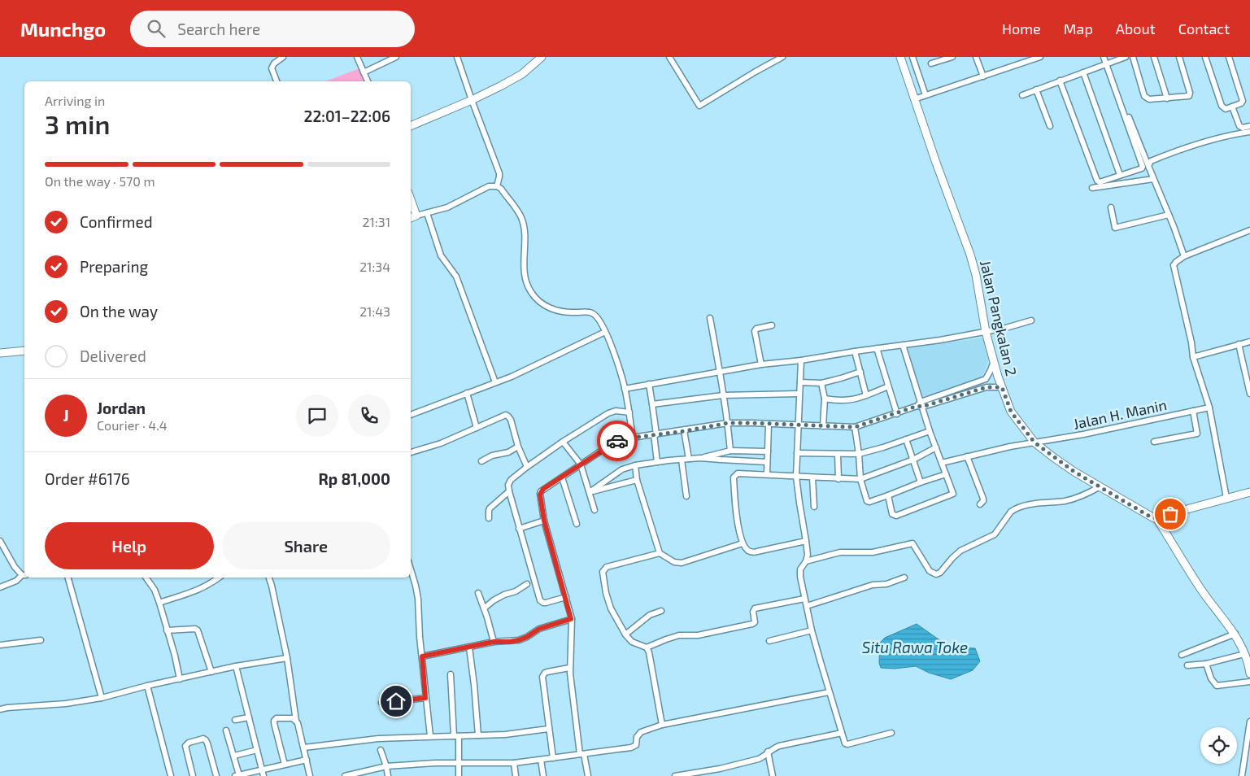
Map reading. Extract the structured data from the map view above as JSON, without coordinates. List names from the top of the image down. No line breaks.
{"streets":{"street":["Jalan Pangkalan 2","Jalan H. Manin"]},"crossings":[["Jalan Pangkalan 2","Jalan H. Manin"]],"water":["Situ Rawa Toke"],"page":{"header":"Munchgo","search":"Search here","nav":["Home","Map","About","Contact"],"heading":["3 min","Arriving in","22:01–22:06"],"panel":["Jordan","Courier · 4.4","Order #6176","Rp 81,000"],"bar":"On the way · 570 m","list":[["Confirmed","21:31"],["Preparing","21:34"],["On the way","21:43"],"Delivered"],"round":"J","buttons":["Help","Share"]}}
